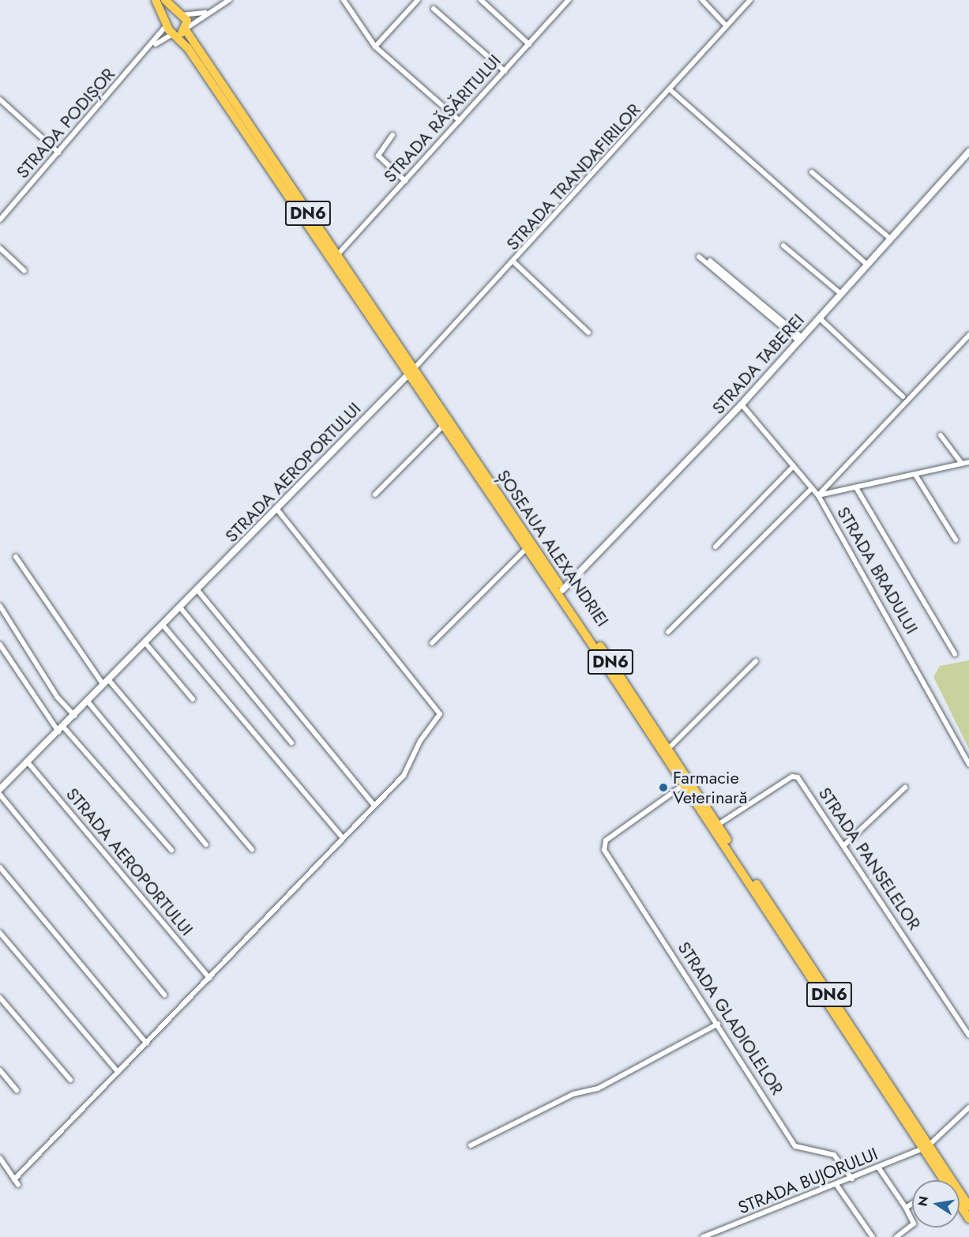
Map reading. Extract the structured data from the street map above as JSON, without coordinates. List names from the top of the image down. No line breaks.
{"streets":{"highway":["DN6","ȘOSEAUA ALEXANDRIEI"],"street":["STRADA RĂSĂRITULUI","STRADA PODIȘOR","STRADA TRANDAFIRILOR","STRADA TABEREI","STRADA AEROPORTULUI","STRADA BRADULUI","STRADA PANSELELOR","STRADA GLADIOLELOR","STRADA BUJORULUI"]},"crossings":[["STRADA RĂSĂRITULUI","ȘOSEAUA ALEXANDRIEI"],["STRADA PODIȘOR","ȘOSEAUA ALEXANDRIEI"],["STRADA TRANDAFIRILOR","STRADA AEROPORTULUI"],["STRADA TRANDAFIRILOR","ȘOSEAUA ALEXANDRIEI"],["STRADA TABEREI","ȘOSEAUA ALEXANDRIEI"],["STRADA TABEREI","STRADA BRADULUI"],["STRADA AEROPORTULUI","ȘOSEAUA ALEXANDRIEI"],["ȘOSEAUA ALEXANDRIEI","STRADA PANSELELOR"],["ȘOSEAUA ALEXANDRIEI","STRADA GLADIOLELOR"],["ȘOSEAUA ALEXANDRIEI","STRADA BUJORULUI"],["STRADA GLADIOLELOR","STRADA BUJORULUI"]],"places":["Farmacie Veterinară"],"north":"left"}
